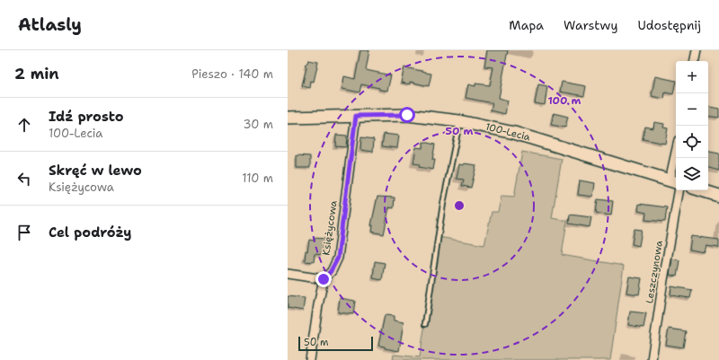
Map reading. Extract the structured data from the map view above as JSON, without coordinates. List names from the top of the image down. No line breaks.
{"streets":{"street":["100-Lecia","Księżycowa","Leszczynowa"]},"crossings":[["100-Lecia","Księżycowa"]],"scale_bar":"50 m","page":{"header":"Atlasly","nav":["Mapa","Warstwy","Udostępnij"],"heading":["2 min","Pieszo · 140 m"],"map_buttons":["+","−"],"list":[["Idź prosto","100-Lecia","30 m"],["Skręć w lewo","Księżycowa","110 m"],"Cel podróży"],"scale":"50 m"},"rings":["100 m","50 m"]}
